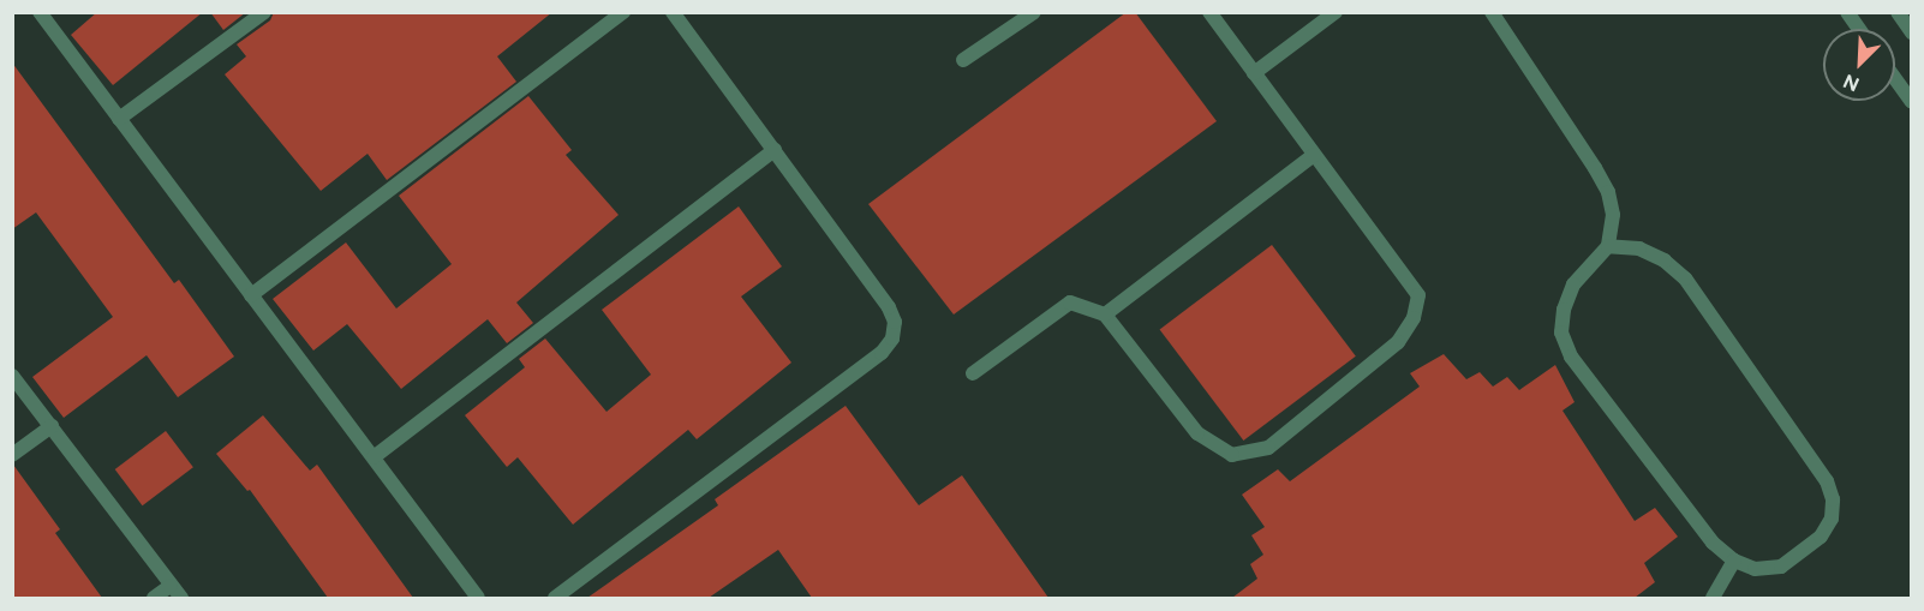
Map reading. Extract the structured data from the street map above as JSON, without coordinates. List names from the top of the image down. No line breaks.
{"north":"bottom left"}
